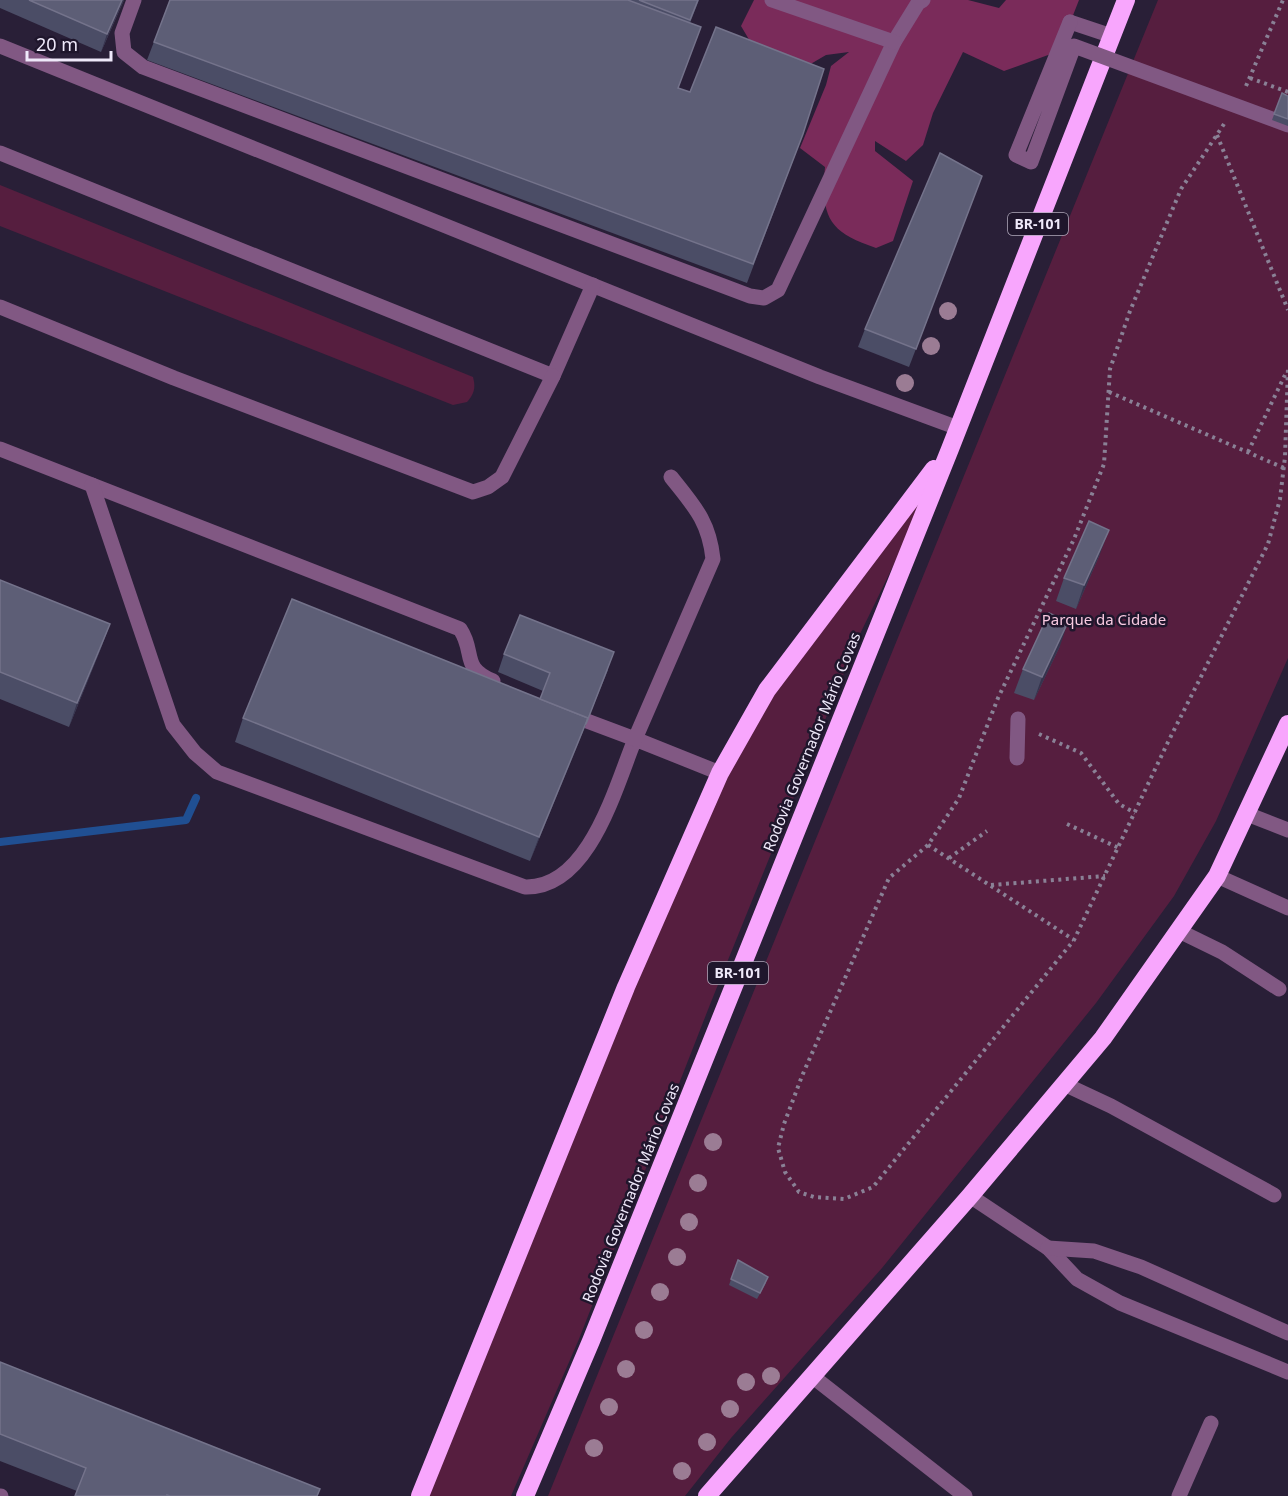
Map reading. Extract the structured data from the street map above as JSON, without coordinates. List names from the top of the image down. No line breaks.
{"streets":{"highway":["BR-101","Rodovia Governador Mário Covas"]},"parks":["Parque da Cidade"],"scale_bar":"20 m"}
